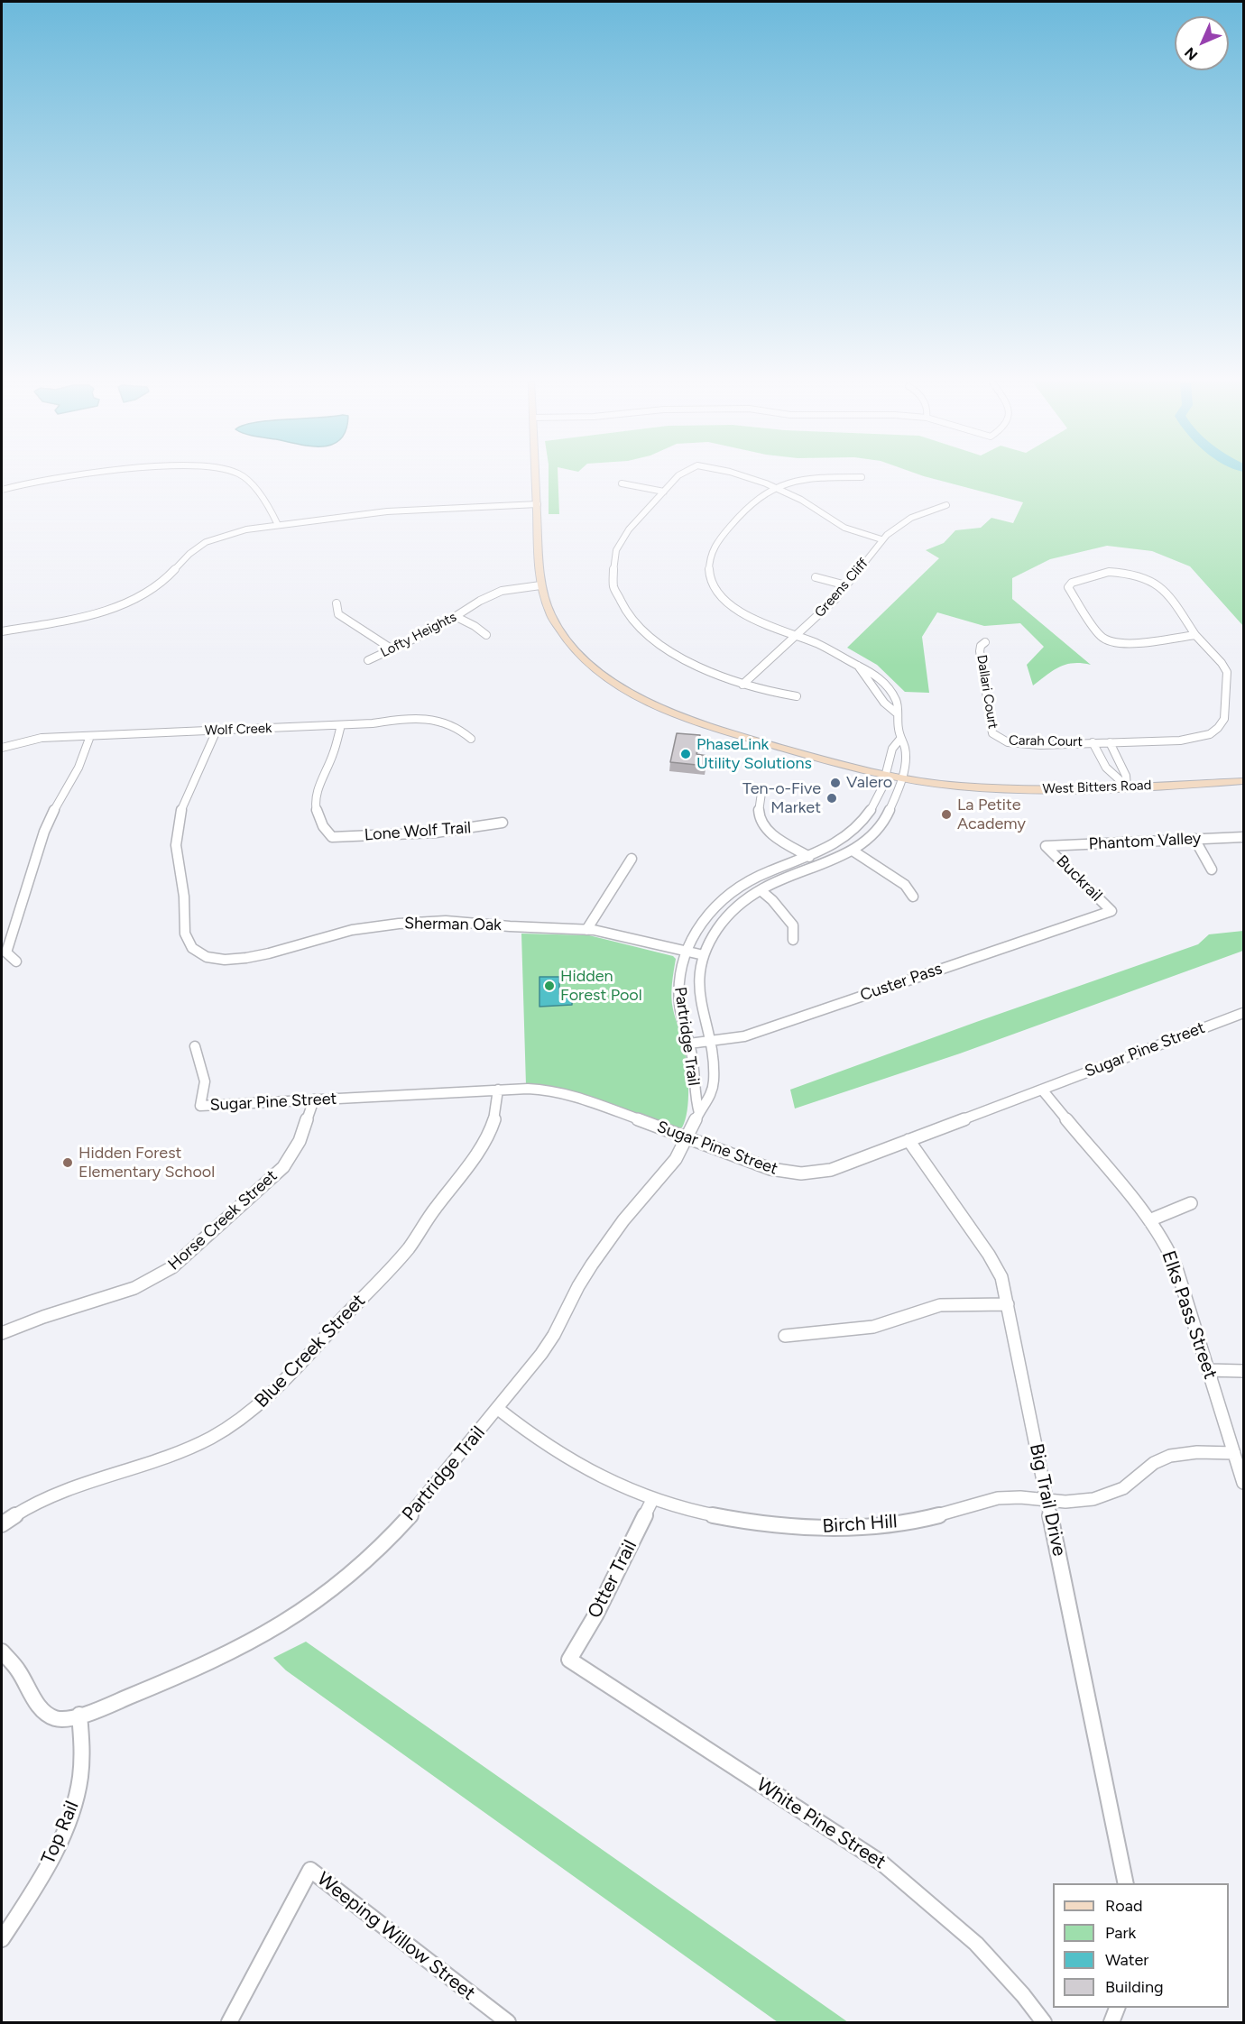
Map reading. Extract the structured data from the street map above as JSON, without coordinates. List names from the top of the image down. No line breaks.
{"streets":{"main road":["West Bitters Road"],"street":["Greens Cliff","Lofty Heights","Dallari Court","Wolf Creek","Carah Court","Lone Wolf Trail","Phantom Valley","Buckrail","Sherman Oak","Custer Pass","Partridge Trail","Sugar Pine Street","Horse Creek Street","Elks Pass Street","Blue Creek Street","Big Trail Drive","Birch Hill","Otter Trail","White Pine Street","Top Rail","Weeping Willow Street"]},"crossings":[["Lofty Heights","West Bitters Road"],["Dallari Court","Carah Court"],["Wolf Creek","Lone Wolf Trail"],["Wolf Creek","Sherman Oak"],["West Bitters Road","Partridge Trail"],["Phantom Valley","Buckrail"],["Buckrail","Custer Pass"],["Sherman Oak","Partridge Trail"],["Custer Pass","Partridge Trail"],["Partridge Trail","Sugar Pine Street"],["Partridge Trail","Birch Hill"],["Partridge Trail","Top Rail"],["Sugar Pine Street","Horse Creek Street"],["Sugar Pine Street","Elks Pass Street"],["Sugar Pine Street","Blue Creek Street"],["Sugar Pine Street","Big Trail Drive"],["Elks Pass Street","Birch Hill"],["Big Trail Drive","Birch Hill"],["Birch Hill","Otter Trail"],["Otter Trail","White Pine Street"]],"places":["PhaseLink Utility Solutions","Valero","Ten-o-Five Market","La Petite Academy","Hidden Forest Pool","Hidden Forest Elementary School"],"legend":["Road","Park","Water","Building"],"north":"bottom left"}
